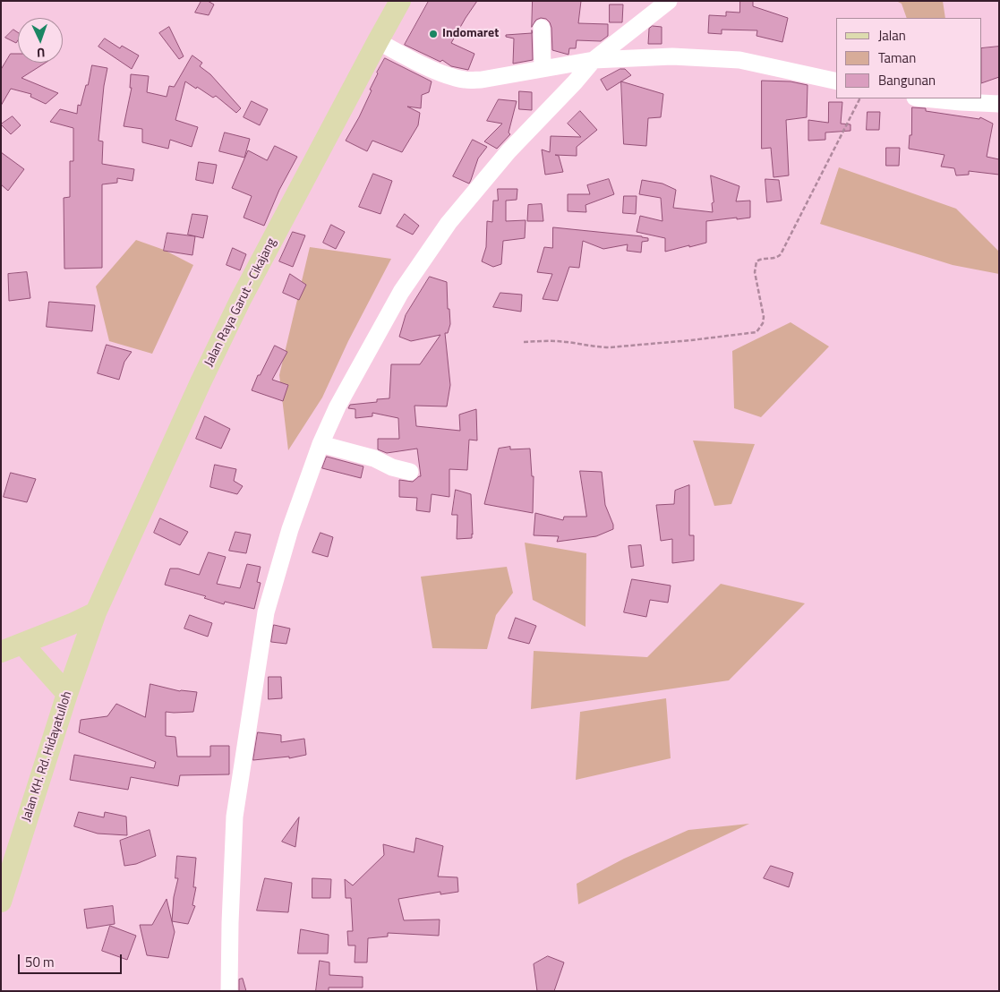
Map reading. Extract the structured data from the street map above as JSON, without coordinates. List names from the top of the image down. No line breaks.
{"streets":{"main road":["Jalan Raya Garut - Cikajang","Jalan KH. Rd. Hidayatulloh"]},"crossings":[["Jalan Raya Garut - Cikajang","Jalan KH. Rd. Hidayatulloh"]],"places":["Indomaret"],"legend":["Jalan","Taman","Bangunan"],"scale_bar":"50 m","north":"bottom"}
